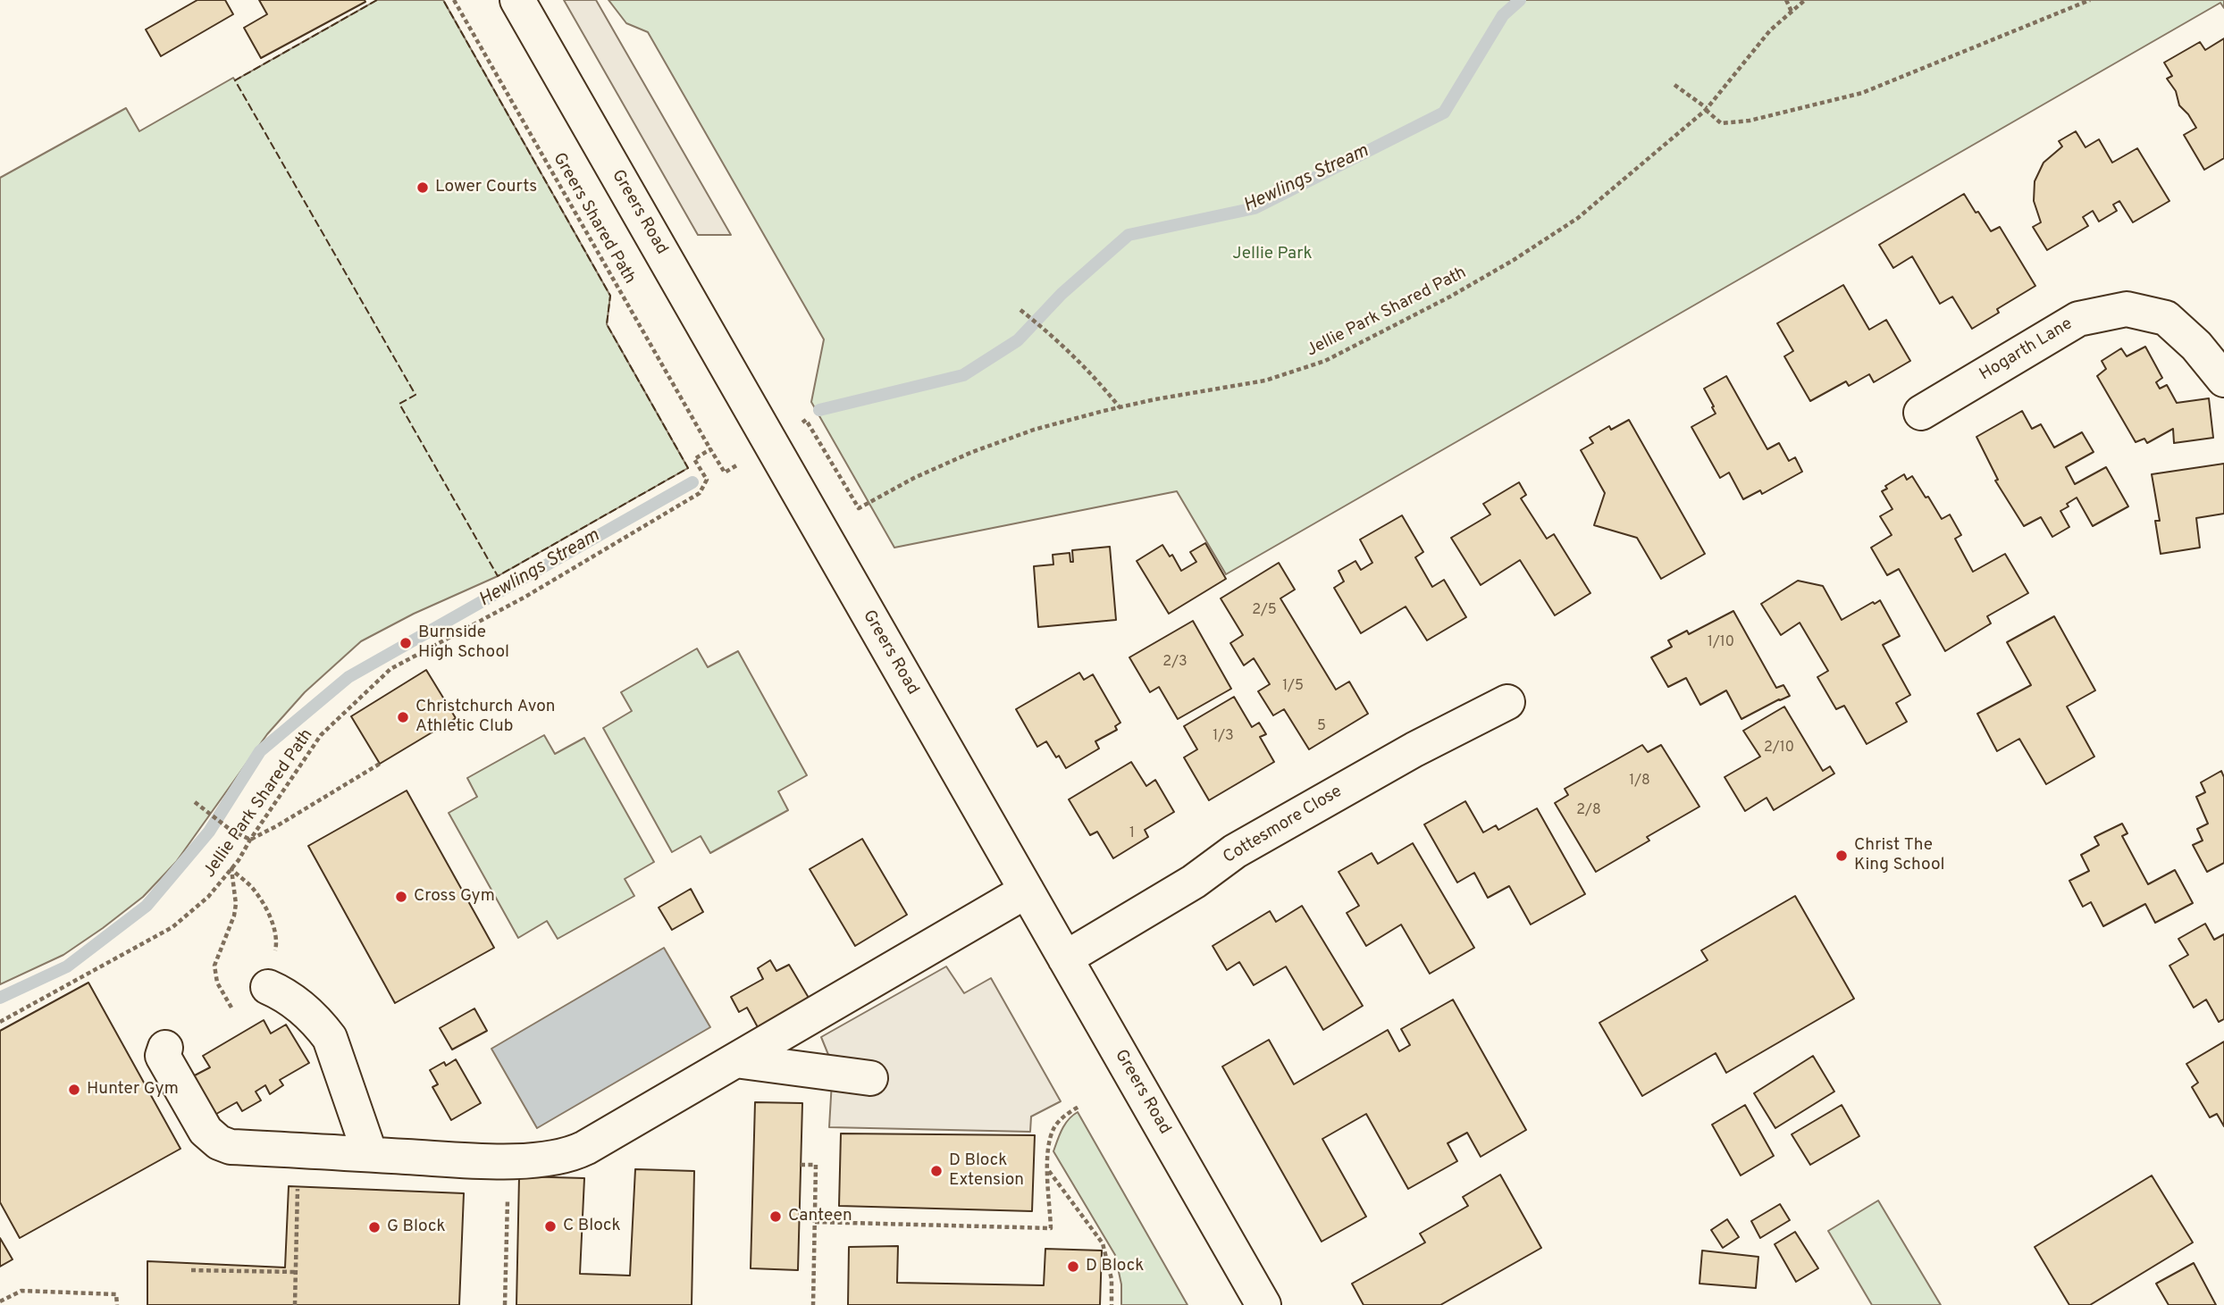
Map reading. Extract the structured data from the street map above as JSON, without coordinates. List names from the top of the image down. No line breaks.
{"streets":{"street":["Greers Road","Hogarth Lane","Cottesmore Close"],"path":["Greers Shared Path","Jellie Park Shared Path"]},"crossings":[["Greers Road","Cottesmore Close"],["Greers Shared Path","Jellie Park Shared Path"]],"water":["Hewlings Stream"],"parks":["Jellie Park"],"places":["Lower Courts","Burnside High School","Christchurch Avon Athletic Club","Christ The King School","Cross Gym","Hunter Gym","D Block Extension","Canteen","C Block","G Block","D Block"],"house_numbers":["2/5","1/10","2/3","1/5","5","1/3","2/10","1/8","2/8","1"]}
